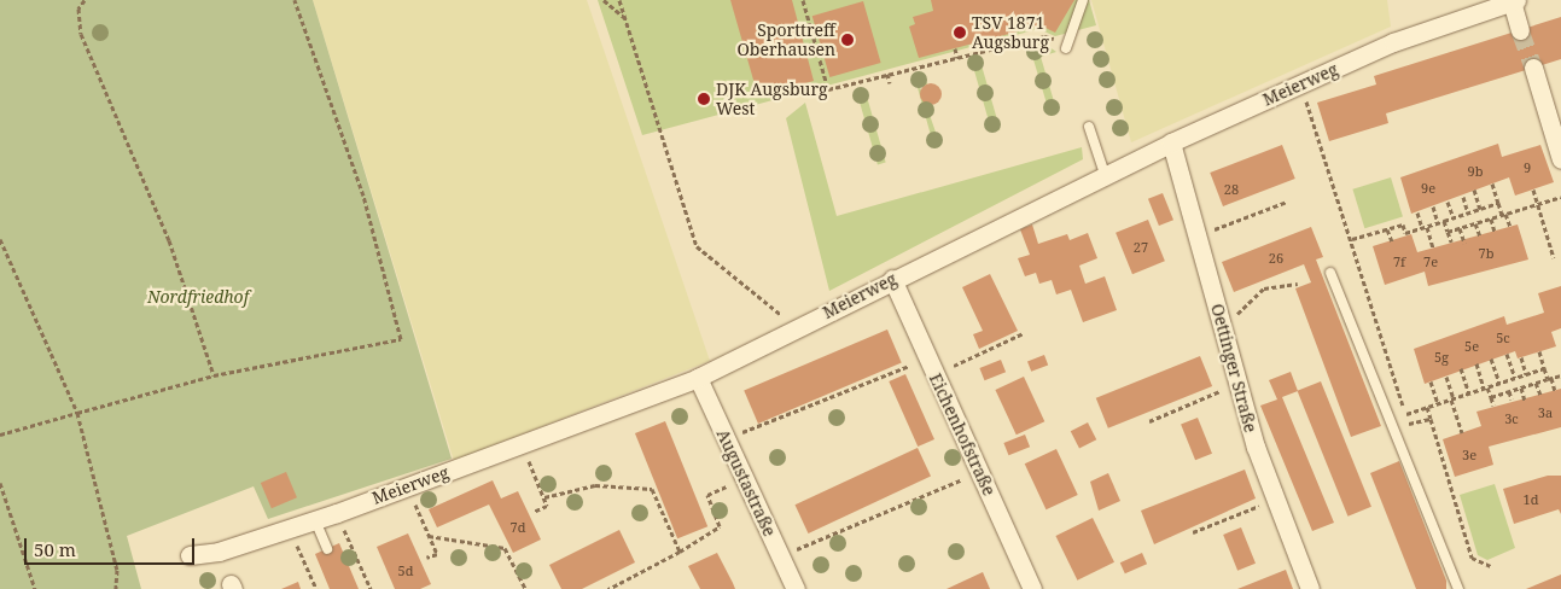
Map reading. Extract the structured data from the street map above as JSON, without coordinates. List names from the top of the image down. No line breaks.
{"streets":{"street":["Meierweg","Oettinger Straße","Eichenhofstraße","Augustastraße"]},"crossings":[["Meierweg","Oettinger Straße"],["Meierweg","Eichenhofstraße"],["Meierweg","Augustastraße"]],"parks":["Nordfriedhof"],"places":["TSV 1871 Augsburg","Sporttreff Oberhausen","DJK Augsburg West"],"house_numbers":["9","9b","9e","28","27","7b","26","7f","7e","5c","5e","5g","3a","3c","3e","1d","7d","5d"],"scale_bar":"50 m"}
